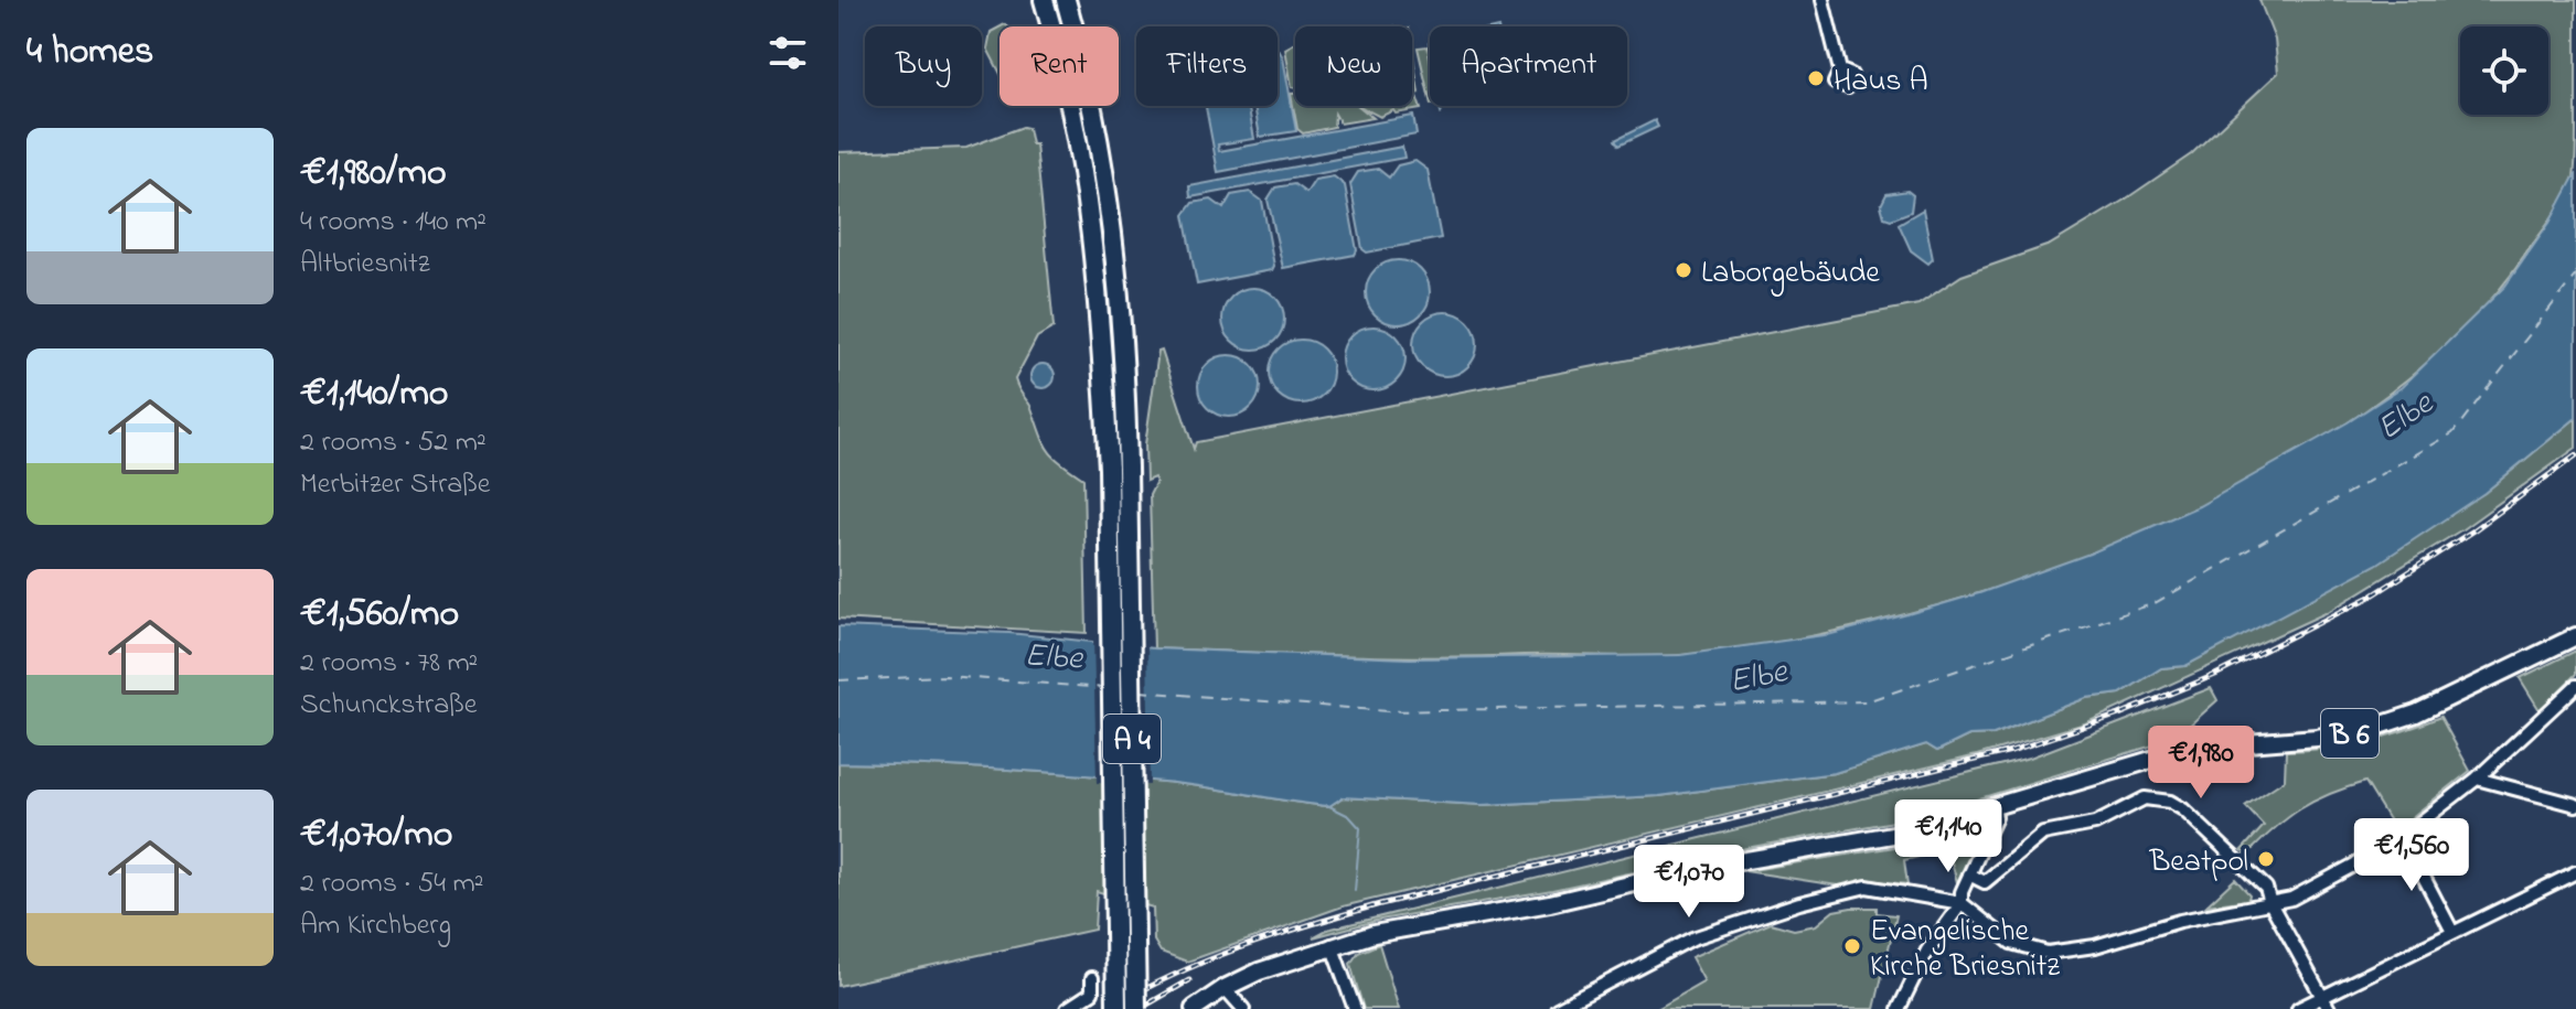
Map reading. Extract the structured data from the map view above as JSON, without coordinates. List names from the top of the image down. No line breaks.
{"streets":{"highway":["A 4"],"main road":["B 6"]},"water":["Elbe"],"places":["Haus A","Laborgebäude","Beatpol","Evangelische Kirche Briesnitz"],"page":{"heading":"4 homes","chip":["Buy","Rent","Filters","New","Apartment"],"list":[{"name":"€1,980/mo","note":"4 rooms · 140 m² · Altbriesnitz"},{"name":"€1,140/mo","note":"2 rooms · 52 m² · Merbitzer Straße"},{"name":"€1,560/mo","note":"2 rooms · 78 m² · Schunckstraße"},{"name":"€1,070/mo","note":"2 rooms · 54 m² · Am Kirchberg"}],"price":["€1,980","€1,140","€1,560","€1,070"]}}
